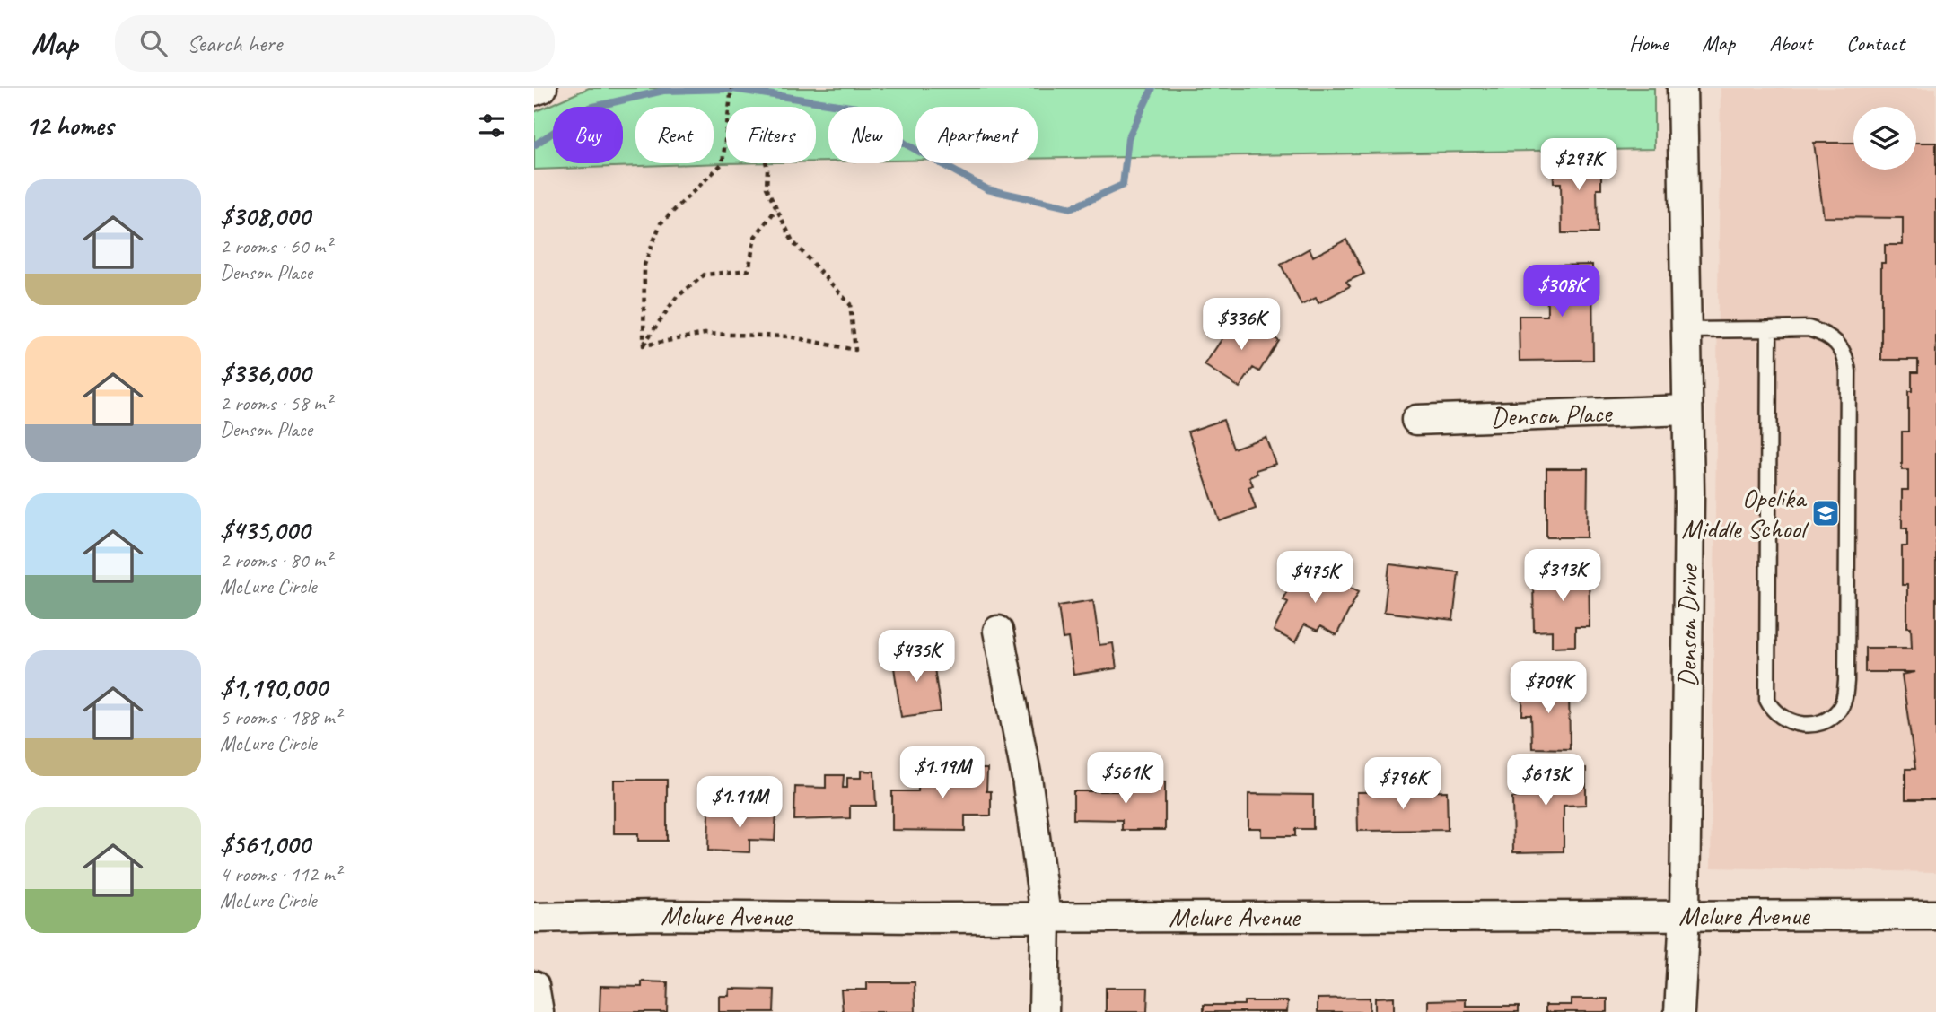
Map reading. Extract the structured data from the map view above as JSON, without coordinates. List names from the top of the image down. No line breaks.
{"streets":{"street":["Denson Place","Denson Drive","Mclure Avenue"]},"crossings":[["Denson Place","Denson Drive"],["Denson Drive","Mclure Avenue"]],"places":{"school or university":["Opelika Middle School"]},"page":{"header":"Map","search":"Search here","nav":["Home","Map","About","Contact"],"heading":"12 homes","chip":["Buy","Rent","Filters","New","Apartment"],"price":["$297K","$308K","$336K","$313K","$475K","$435K","$709K","$1.19M","$561K","$613K","$796K","$1.11M"],"list":[{"name":"$308,000","note":"2 rooms · 60 m² · Denson Place"},{"name":"$336,000","note":"2 rooms · 58 m² · Denson Place"},{"name":"$435,000","note":"2 rooms · 80 m² · McLure Circle"},{"name":"$1,190,000","note":"5 rooms · 188 m² · McLure Circle"},{"name":"$561,000","note":"4 rooms · 112 m² · McLure Circle"}]}}
